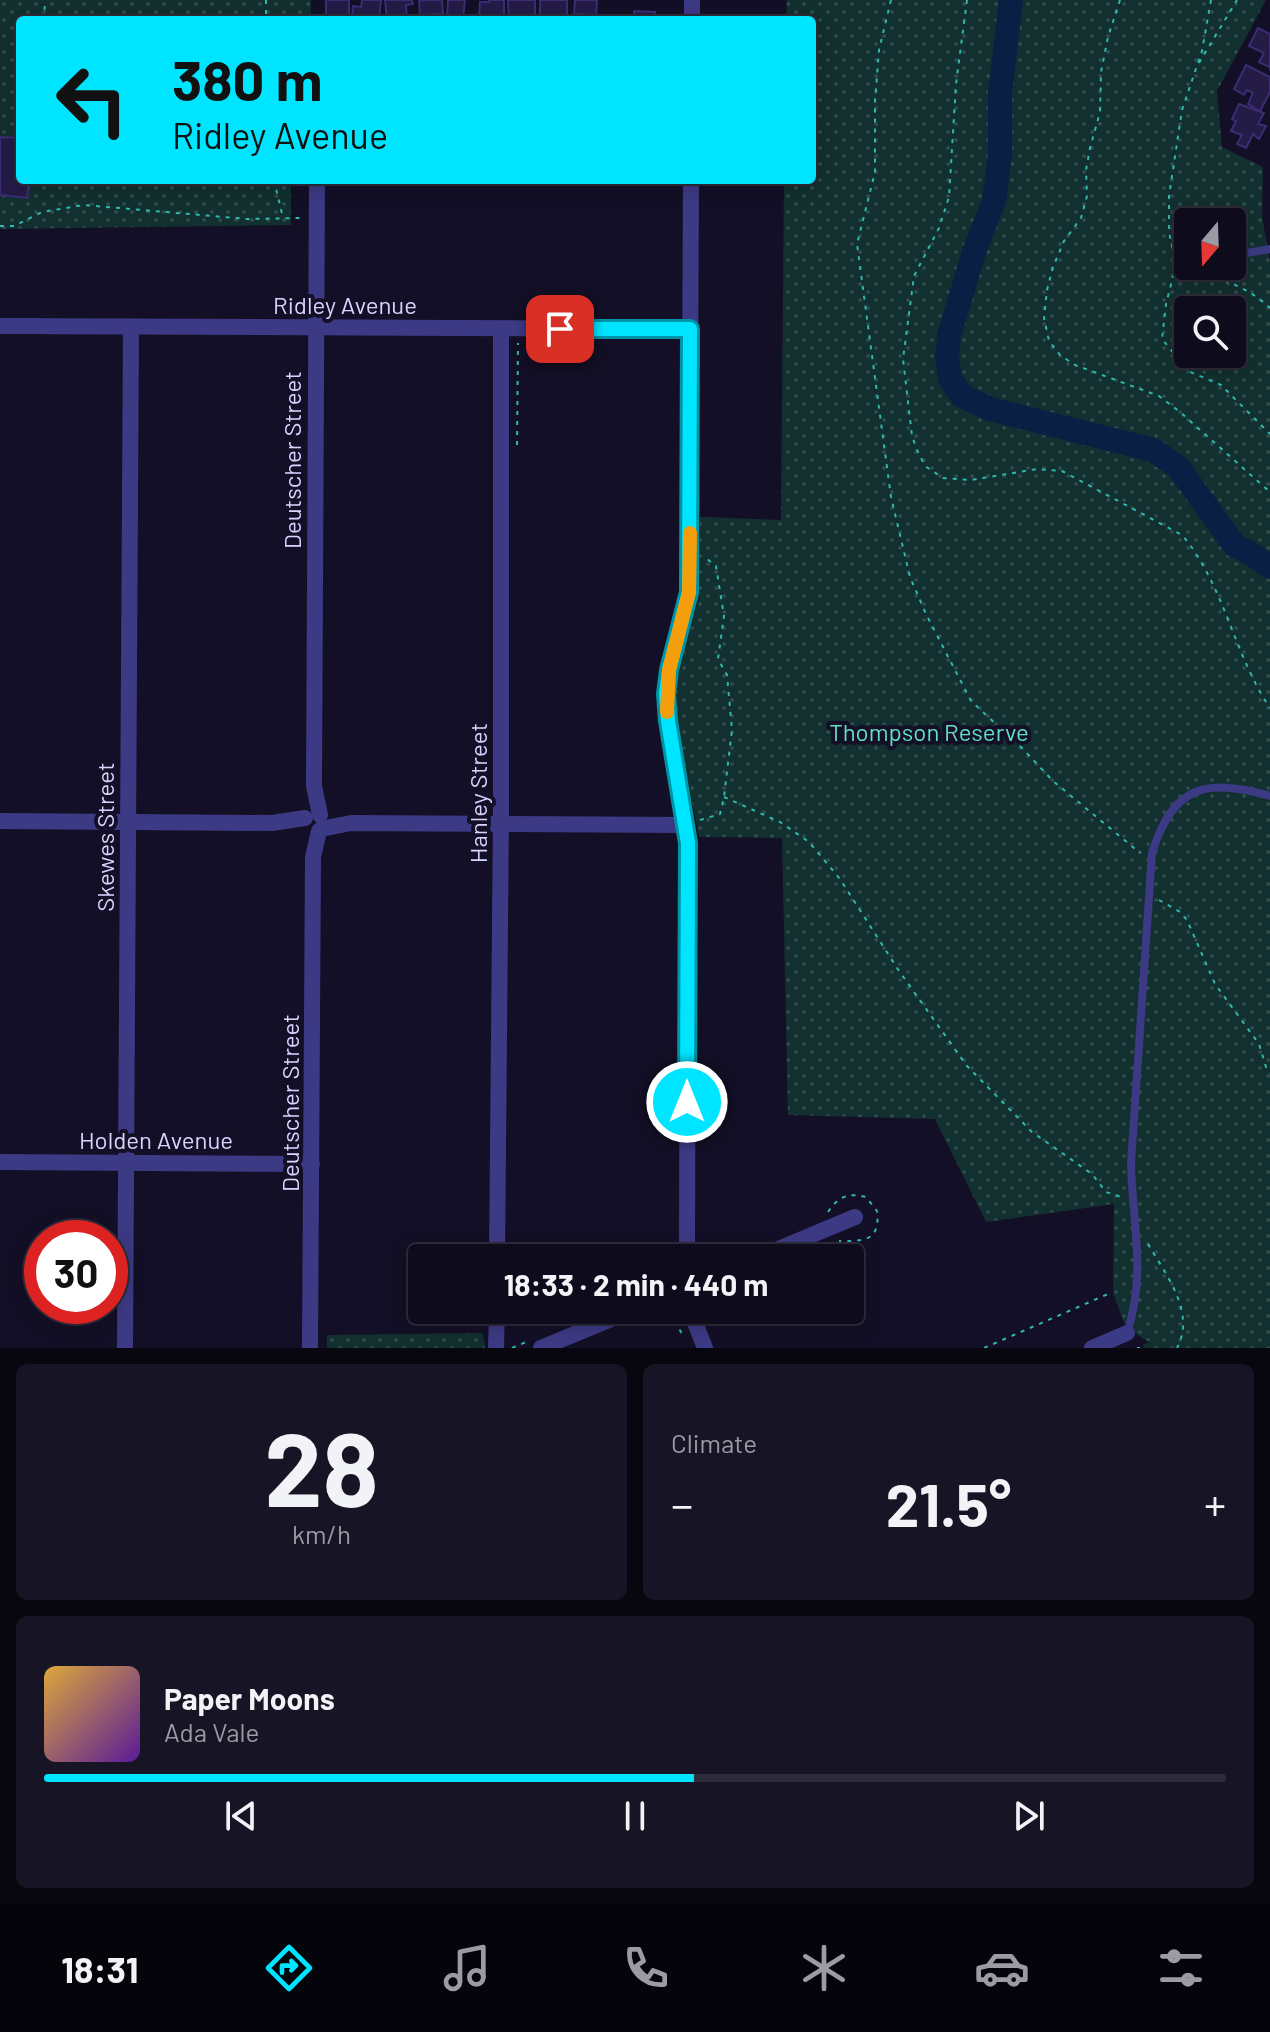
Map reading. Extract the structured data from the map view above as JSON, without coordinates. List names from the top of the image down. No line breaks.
{"streets":{"street":["Ridley Avenue","Deutscher Street","Hanley Street","Skewes Street","Holden Avenue"]},"crossings":[["Ridley Avenue","Deutscher Street"],["Ridley Avenue","Hanley Street"],["Ridley Avenue","Skewes Street"],["Deutscher Street","Holden Avenue"],["Skewes Street","Holden Avenue"]],"parks":["Thompson Reserve"],"north":"bottom","page":{"turn":["380 m","Ridley Avenue"],"limit":"30","trip":"18:33 · 2 min · 440 m","tile":[["28","km/h"],"Climate"],"heat":["−","21.5°","+"],"song":["Paper Moons","Ada Vale"],"tabs":"18:31"}}
